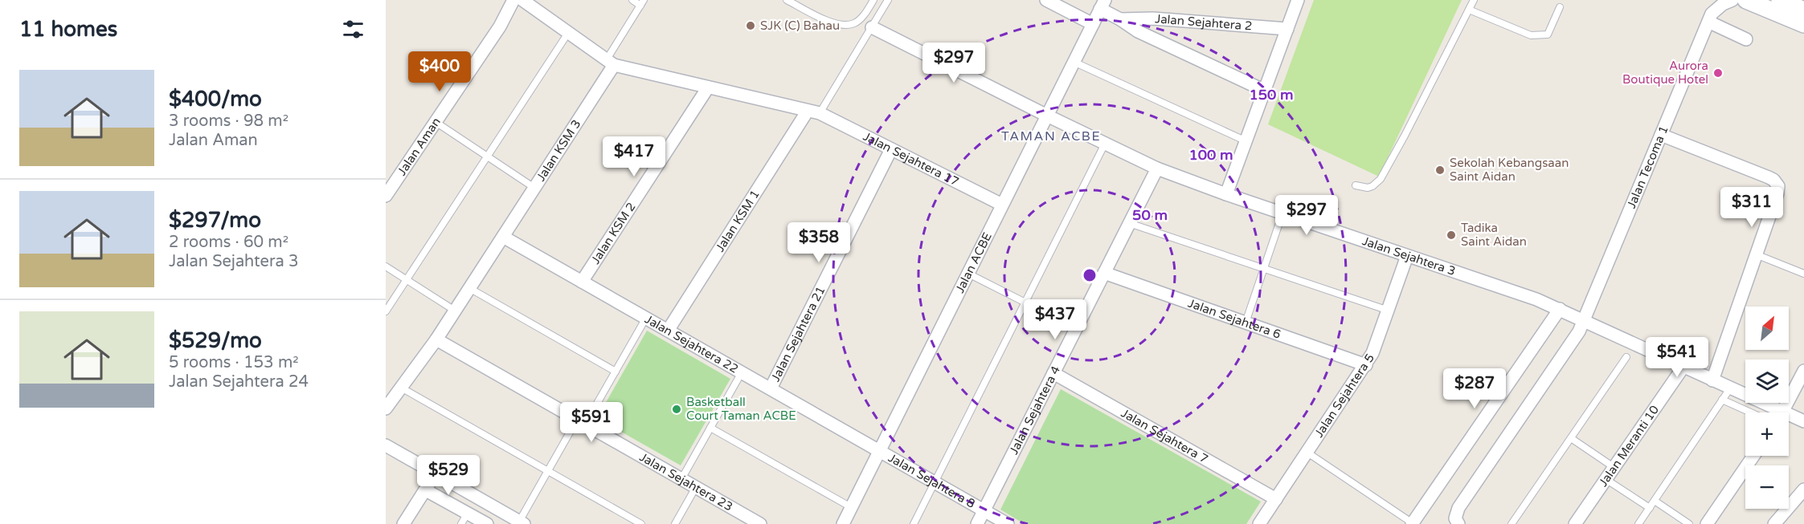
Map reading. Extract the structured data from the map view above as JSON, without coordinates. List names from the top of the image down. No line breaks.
{"streets":{"street":["Jalan Sejahtera 2","Jalan Aman","Jalan KSM 3","Jalan Sejahtera 17","Jalan Tecoma 1","Jalan KSM 1","Jalan KSM 2","Jalan Sejahtera 3","Jalan ACBE","Jalan Sejahtera 6","Jalan Sejahtera 21","Jalan Sejahtera 22","Jalan Sejahtera 5","Jalan Sejahtera 4","Jalan Sejahtera 7","Jalan Meranti 10","Jalan Sejahtera 8","Jalan Sejahtera 23"]},"crossings":[["Jalan Sejahtera 2","Jalan ACBE"],["Jalan KSM 3","Jalan Sejahtera 17"],["Jalan KSM 3","Jalan Sejahtera 22"],["Jalan KSM 3","Jalan Sejahtera 23"],["Jalan Sejahtera 17","Jalan KSM 1"],["Jalan Sejahtera 17","Jalan KSM 2"],["Jalan Sejahtera 17","Jalan ACBE"],["Jalan Sejahtera 17","Jalan Sejahtera 21"],["Jalan Tecoma 1","Jalan Sejahtera 3"],["Jalan KSM 1","Jalan Sejahtera 22"],["Jalan KSM 2","Jalan Sejahtera 22"],["Jalan Sejahtera 3","Jalan ACBE"],["Jalan Sejahtera 3","Jalan Sejahtera 5"],["Jalan Sejahtera 3","Jalan Sejahtera 4"],["Jalan Sejahtera 3","Jalan Meranti 10"],["Jalan ACBE","Jalan Sejahtera 22"],["Jalan ACBE","Jalan Sejahtera 8"],["Jalan Sejahtera 6","Jalan Sejahtera 5"],["Jalan Sejahtera 6","Jalan Sejahtera 4"],["Jalan Sejahtera 21","Jalan Sejahtera 22"],["Jalan Sejahtera 22","Jalan Sejahtera 8"],["Jalan Sejahtera 5","Jalan Sejahtera 7"],["Jalan Sejahtera 4","Jalan Sejahtera 7"],["Jalan Sejahtera 4","Jalan Sejahtera 8"]],"districts":["TAMAN ACBE"],"places":["SJK (C) Bahau","Aurora Boutique Hotel","Sekolah Kebangsaan Saint Aidan","Tadika Saint Aidan","Basketball Court Taman ACBE"],"north":"top right","page":{"heading":"11 homes","price":["$297","$400","$417","$311","$297","$358","$437","$541","$287","$591","$529"],"list":[{"name":"$400/mo","note":"3 rooms · 98 m² · Jalan Aman"},{"name":"$297/mo","note":"2 rooms · 60 m² · Jalan Sejahtera 3"},{"name":"$529/mo","note":"5 rooms · 153 m² · Jalan Sejahtera 24"}],"map_buttons":["+","−"]},"rings":["150 m","100 m","50 m"]}
